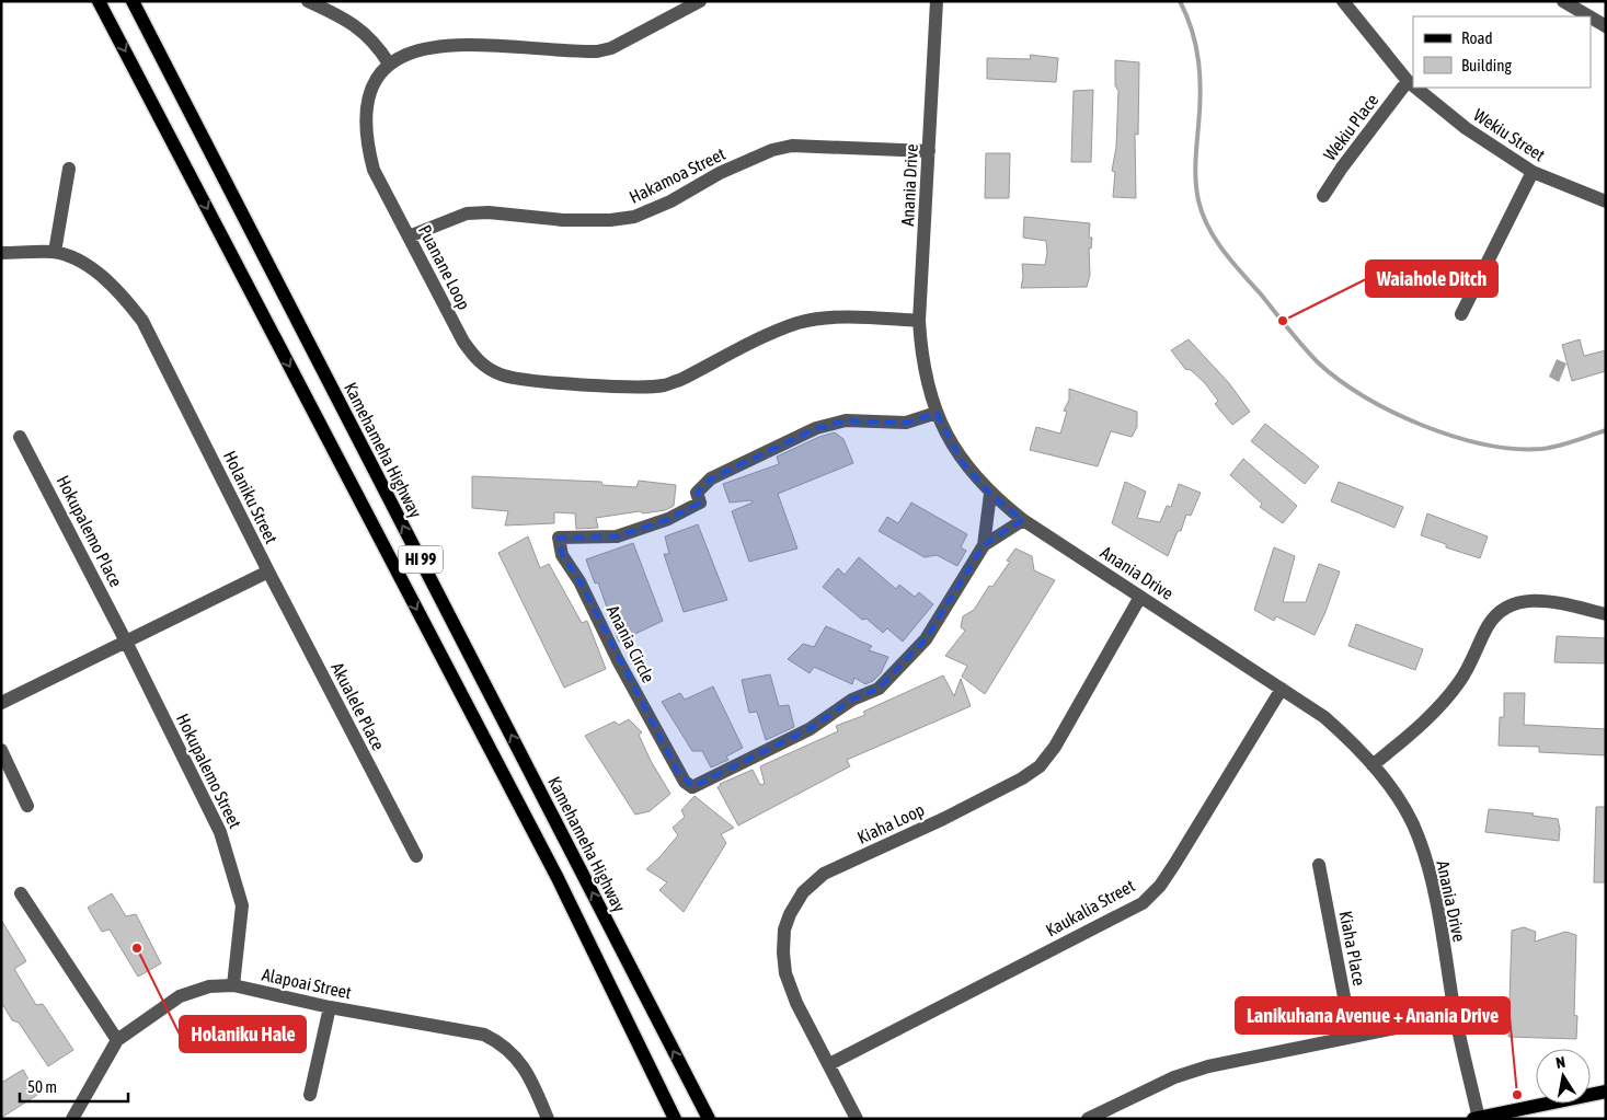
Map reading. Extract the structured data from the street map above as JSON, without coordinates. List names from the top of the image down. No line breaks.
{"streets":{"main road":["Kamehameha Highway","HI 99"],"street":["Wekiu Place","Wekiu Street","Hakamoa Street","Anania Drive","Puanane Loop","Holaniku Street","Hokupalemo Place","Anania Circle","Akualele Place","Hokupalemo Street","Kiaha Loop","Kaukalia Street","Kiaha Place","Alapoai Street"]},"crossings":[["Wekiu Place","Wekiu Street"],["Hakamoa Street","Anania Drive"],["Hakamoa Street","Puanane Loop"],["Anania Drive","Puanane Loop"],["Anania Drive","Anania Circle"],["Anania Drive","Kiaha Loop"],["Anania Drive","Kaukalia Street"],["Holaniku Street","Hokupalemo Place"],["Holaniku Street","Akualele Place"],["Holaniku Street","Hokupalemo Street"],["Hokupalemo Place","Hokupalemo Street"],["Hokupalemo Street","Alapoai Street"],["Kiaha Loop","Kaukalia Street"]],"places":["Waiahole Ditch","Holaniku Hale","Lanikuhana Avenue + Anania Drive"],"legend":["Road","Building"],"scale_bar":"50 m","north":"top"}
